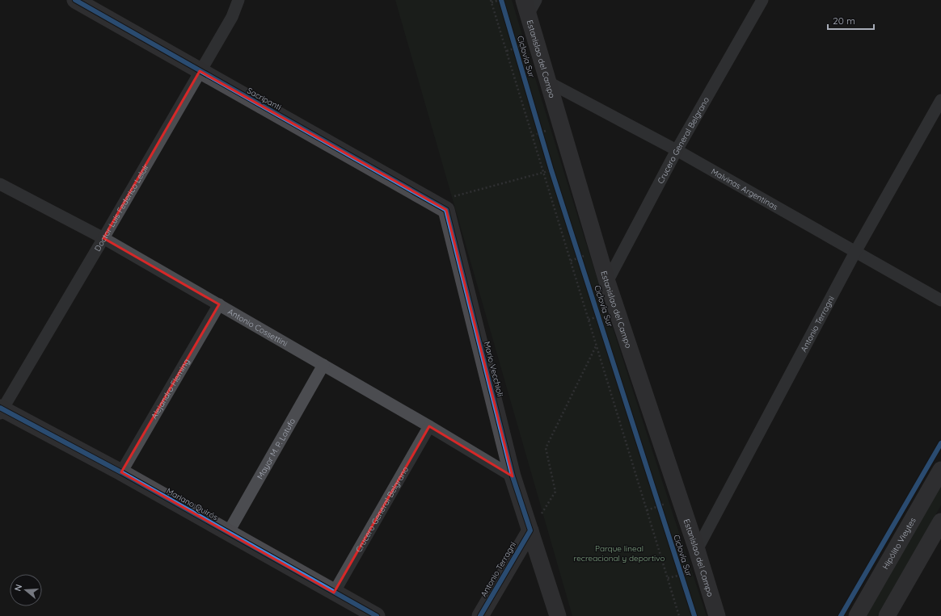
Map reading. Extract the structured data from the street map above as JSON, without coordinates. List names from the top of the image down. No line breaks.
{"streets":{"street":["Estanislao del Campo","Sacripanti","Crucero General Belgrano","Malvinas Argentinas","Doctor Luis Federico Leloir","Antonio Terragni","Antonio Cossettini","Mario Vecchioli","Alejandro Fleming","Mayor M. P. Lotufo","Mariano Quirós","Hipólito Vieytes"],"cycle path":["Ciclovía Sur"]},"crossings":[["Estanislao del Campo","Crucero General Belgrano"],["Estanislao del Campo","Malvinas Argentinas"],["Estanislao del Campo","Antonio Terragni"],["Sacripanti","Doctor Luis Federico Leloir"],["Sacripanti","Mario Vecchioli"],["Crucero General Belgrano","Malvinas Argentinas"],["Crucero General Belgrano","Antonio Cossettini"],["Crucero General Belgrano","Mariano Quirós"],["Malvinas Argentinas","Antonio Terragni"],["Doctor Luis Federico Leloir","Antonio Cossettini"],["Doctor Luis Federico Leloir","Mariano Quirós"],["Antonio Terragni","Mario Vecchioli"],["Antonio Cossettini","Mario Vecchioli"],["Antonio Cossettini","Alejandro Fleming"],["Antonio Cossettini","Mayor M. P. Lotufo"],["Alejandro Fleming","Mariano Quirós"],["Mayor M. P. Lotufo","Mariano Quirós"]],"parks":["Parque lineal recreacional y deportivo"],"scale_bar":"20 m","north":"left"}
